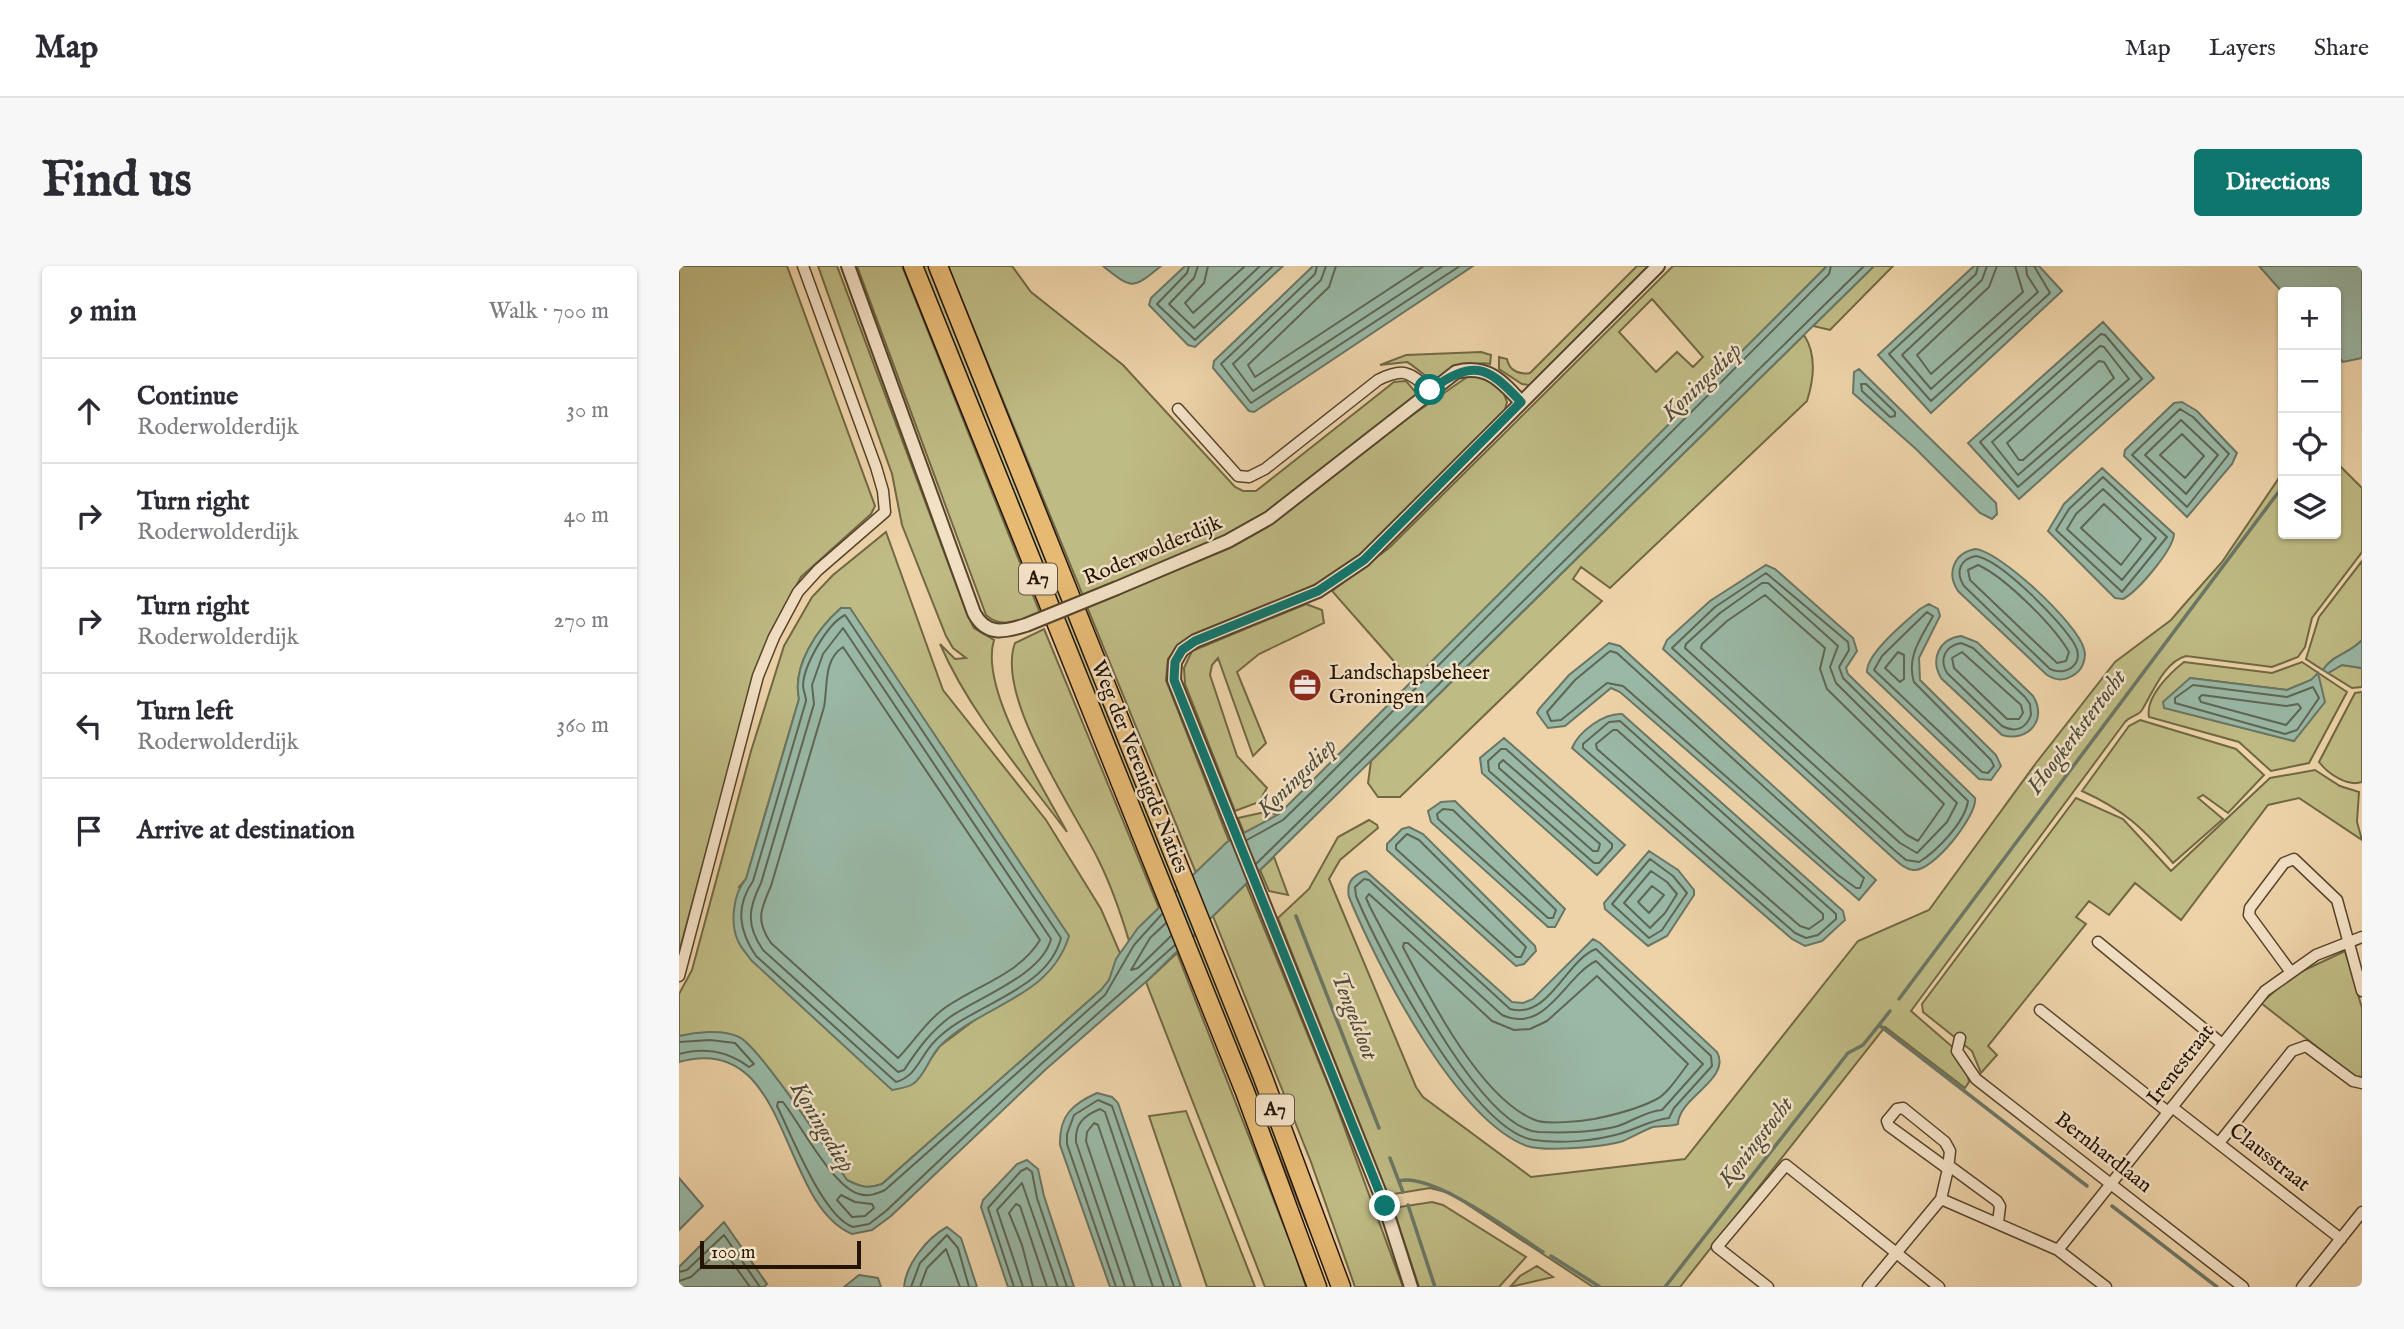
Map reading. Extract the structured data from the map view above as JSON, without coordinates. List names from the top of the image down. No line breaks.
{"streets":{"highway":["A7","Weg der Verenigde Naties"],"street":["Roderwolderdijk","Irenestraat","Bernhardlaan","Clausstraat"]},"crossings":[["Irenestraat","Bernhardlaan"],["Irenestraat","Clausstraat"]],"water":["Koningsdiep","Hoogkerkstertocht","Tengelsloot","Koningstocht"],"places":{"office":["Landschapsbeheer Groningen"]},"scale_bar":"100 m","page":{"header":"Map","nav":["Map","Layers","Share"],"buttons":"Directions","title":"Find us","heading":["9 min","Walk · 700 m"],"map_buttons":["+","−"],"list":[["Continue","Roderwolderdijk","30 m"],["Turn right","Roderwolderdijk","40 m"],["Turn right","Roderwolderdijk","270 m"],["Turn left","Roderwolderdijk","360 m"],"Arrive at destination"],"scale":"100 m"}}
